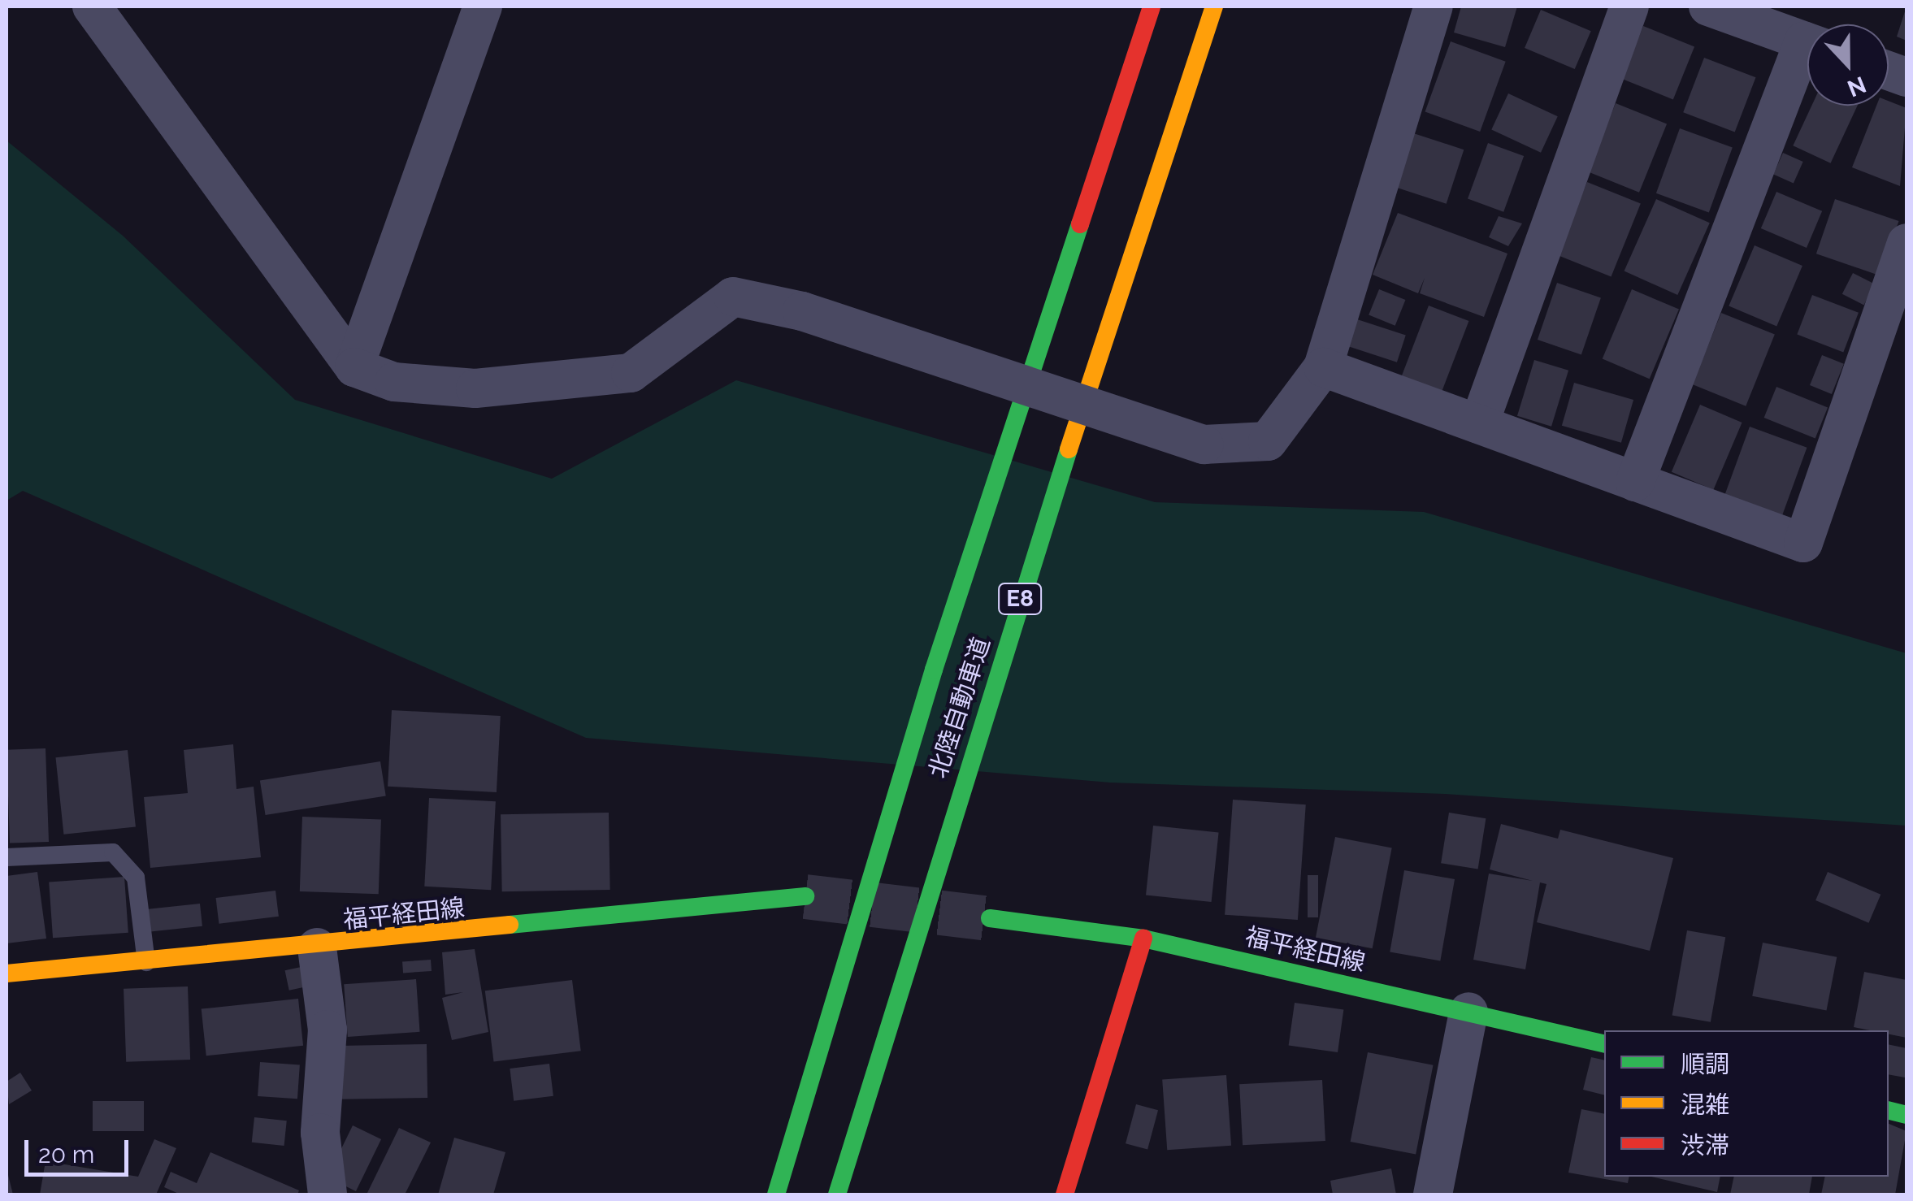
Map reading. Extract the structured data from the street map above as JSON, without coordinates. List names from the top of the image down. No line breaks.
{"streets":{"main road":["E8","北陸自動車道","福平経田線"]},"legend":["順調","混雑","渋滞"],"scale_bar":"20 m","north":"bottom"}
